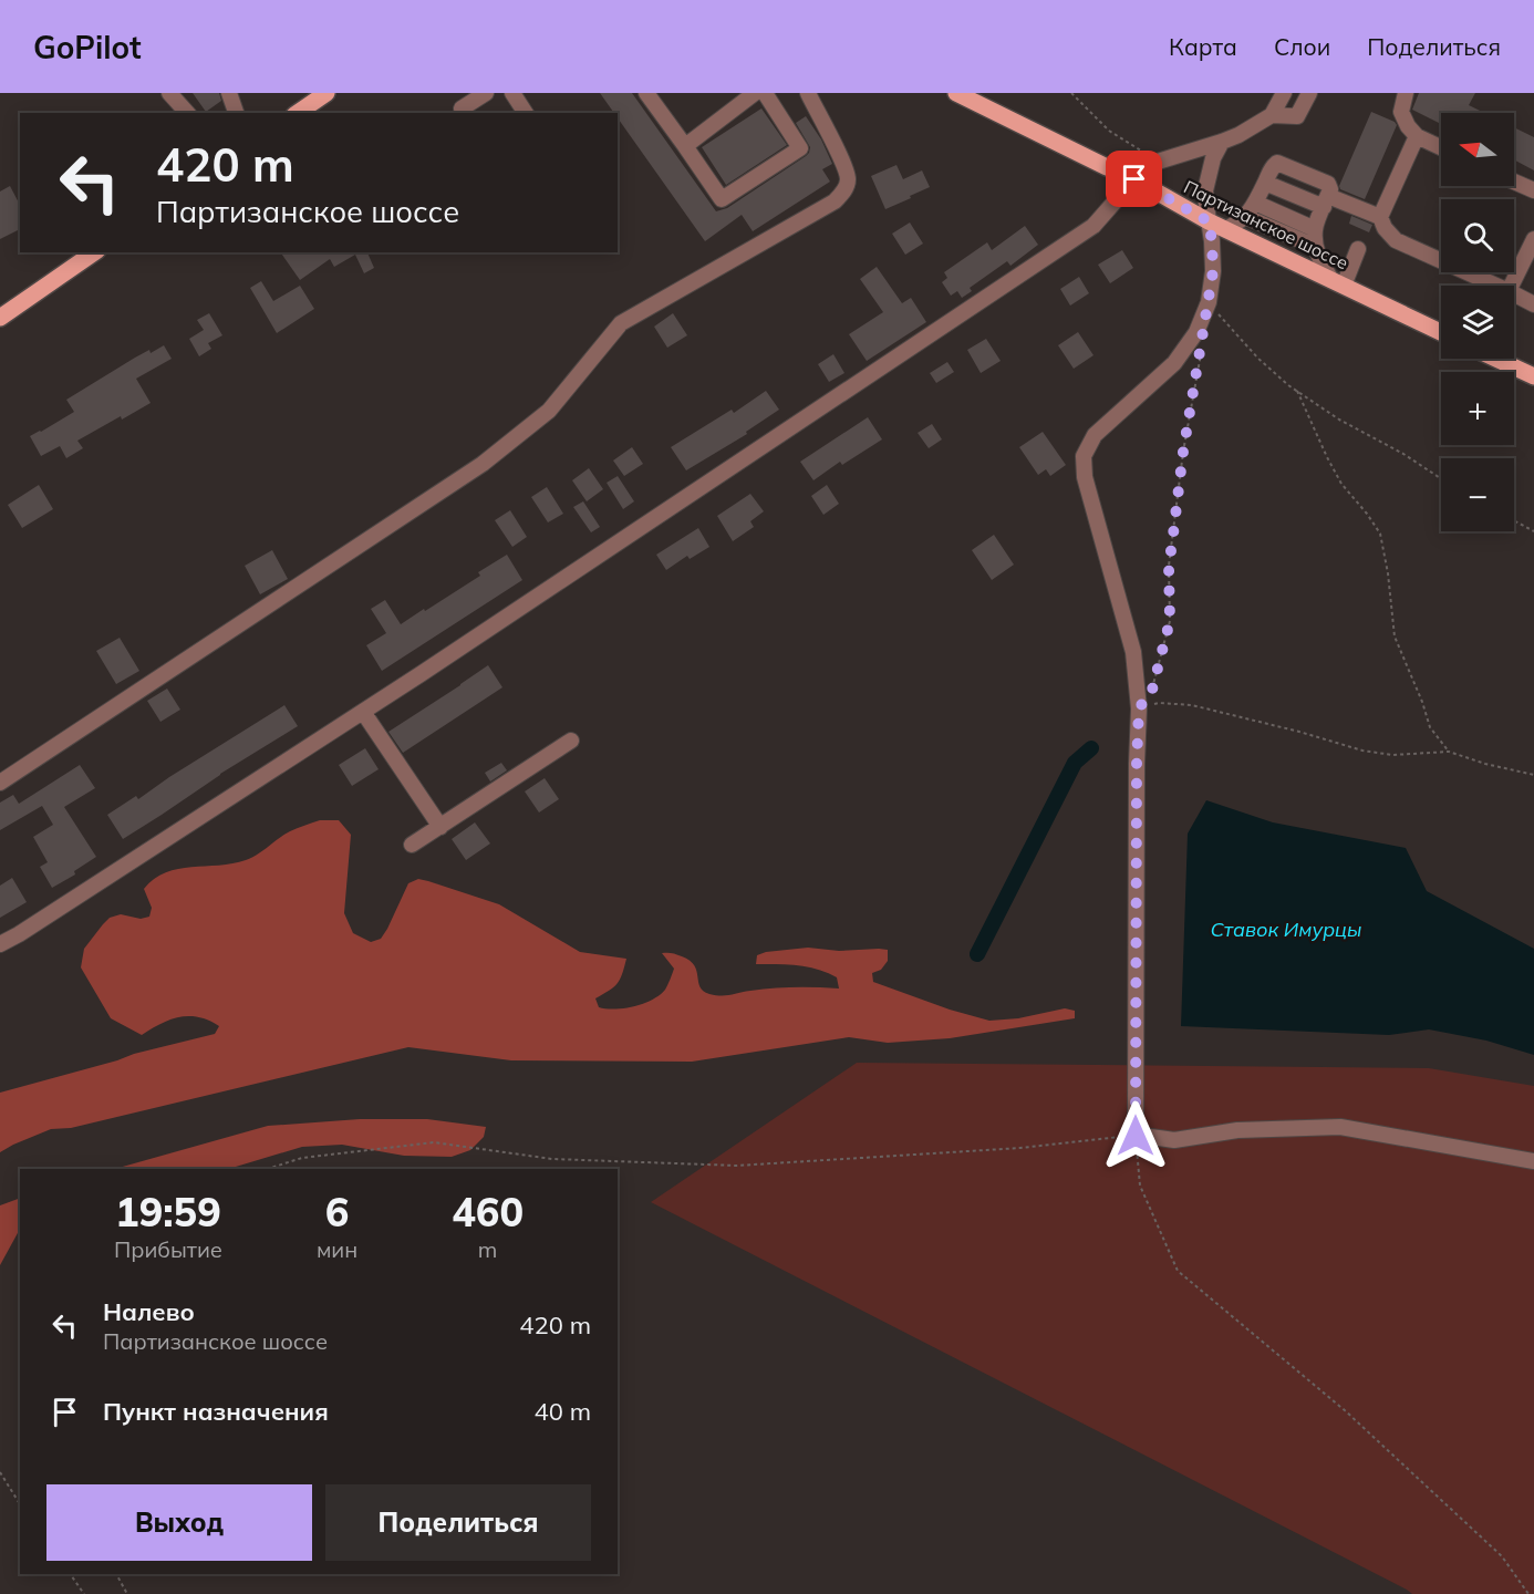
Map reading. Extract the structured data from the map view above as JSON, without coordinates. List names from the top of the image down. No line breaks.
{"streets":{"main road":["Партизанское шоссе"]},"water":["Ставок Имурцы"],"north":"left","page":{"header":"GoPilot","nav":["Карта","Слои","Поделиться"],"map_buttons":["+","−"],"turn":["420 m","Партизанское шоссе"],"eta":["19:59","Прибытие","6","мин","460","m"],"list":[{"name":"Налево","note":"Партизанское шоссе","value":"420 m"},{"name":"Пункт назначения","value":"40 m"}],"buttons":["Выход","Поделиться"]}}
